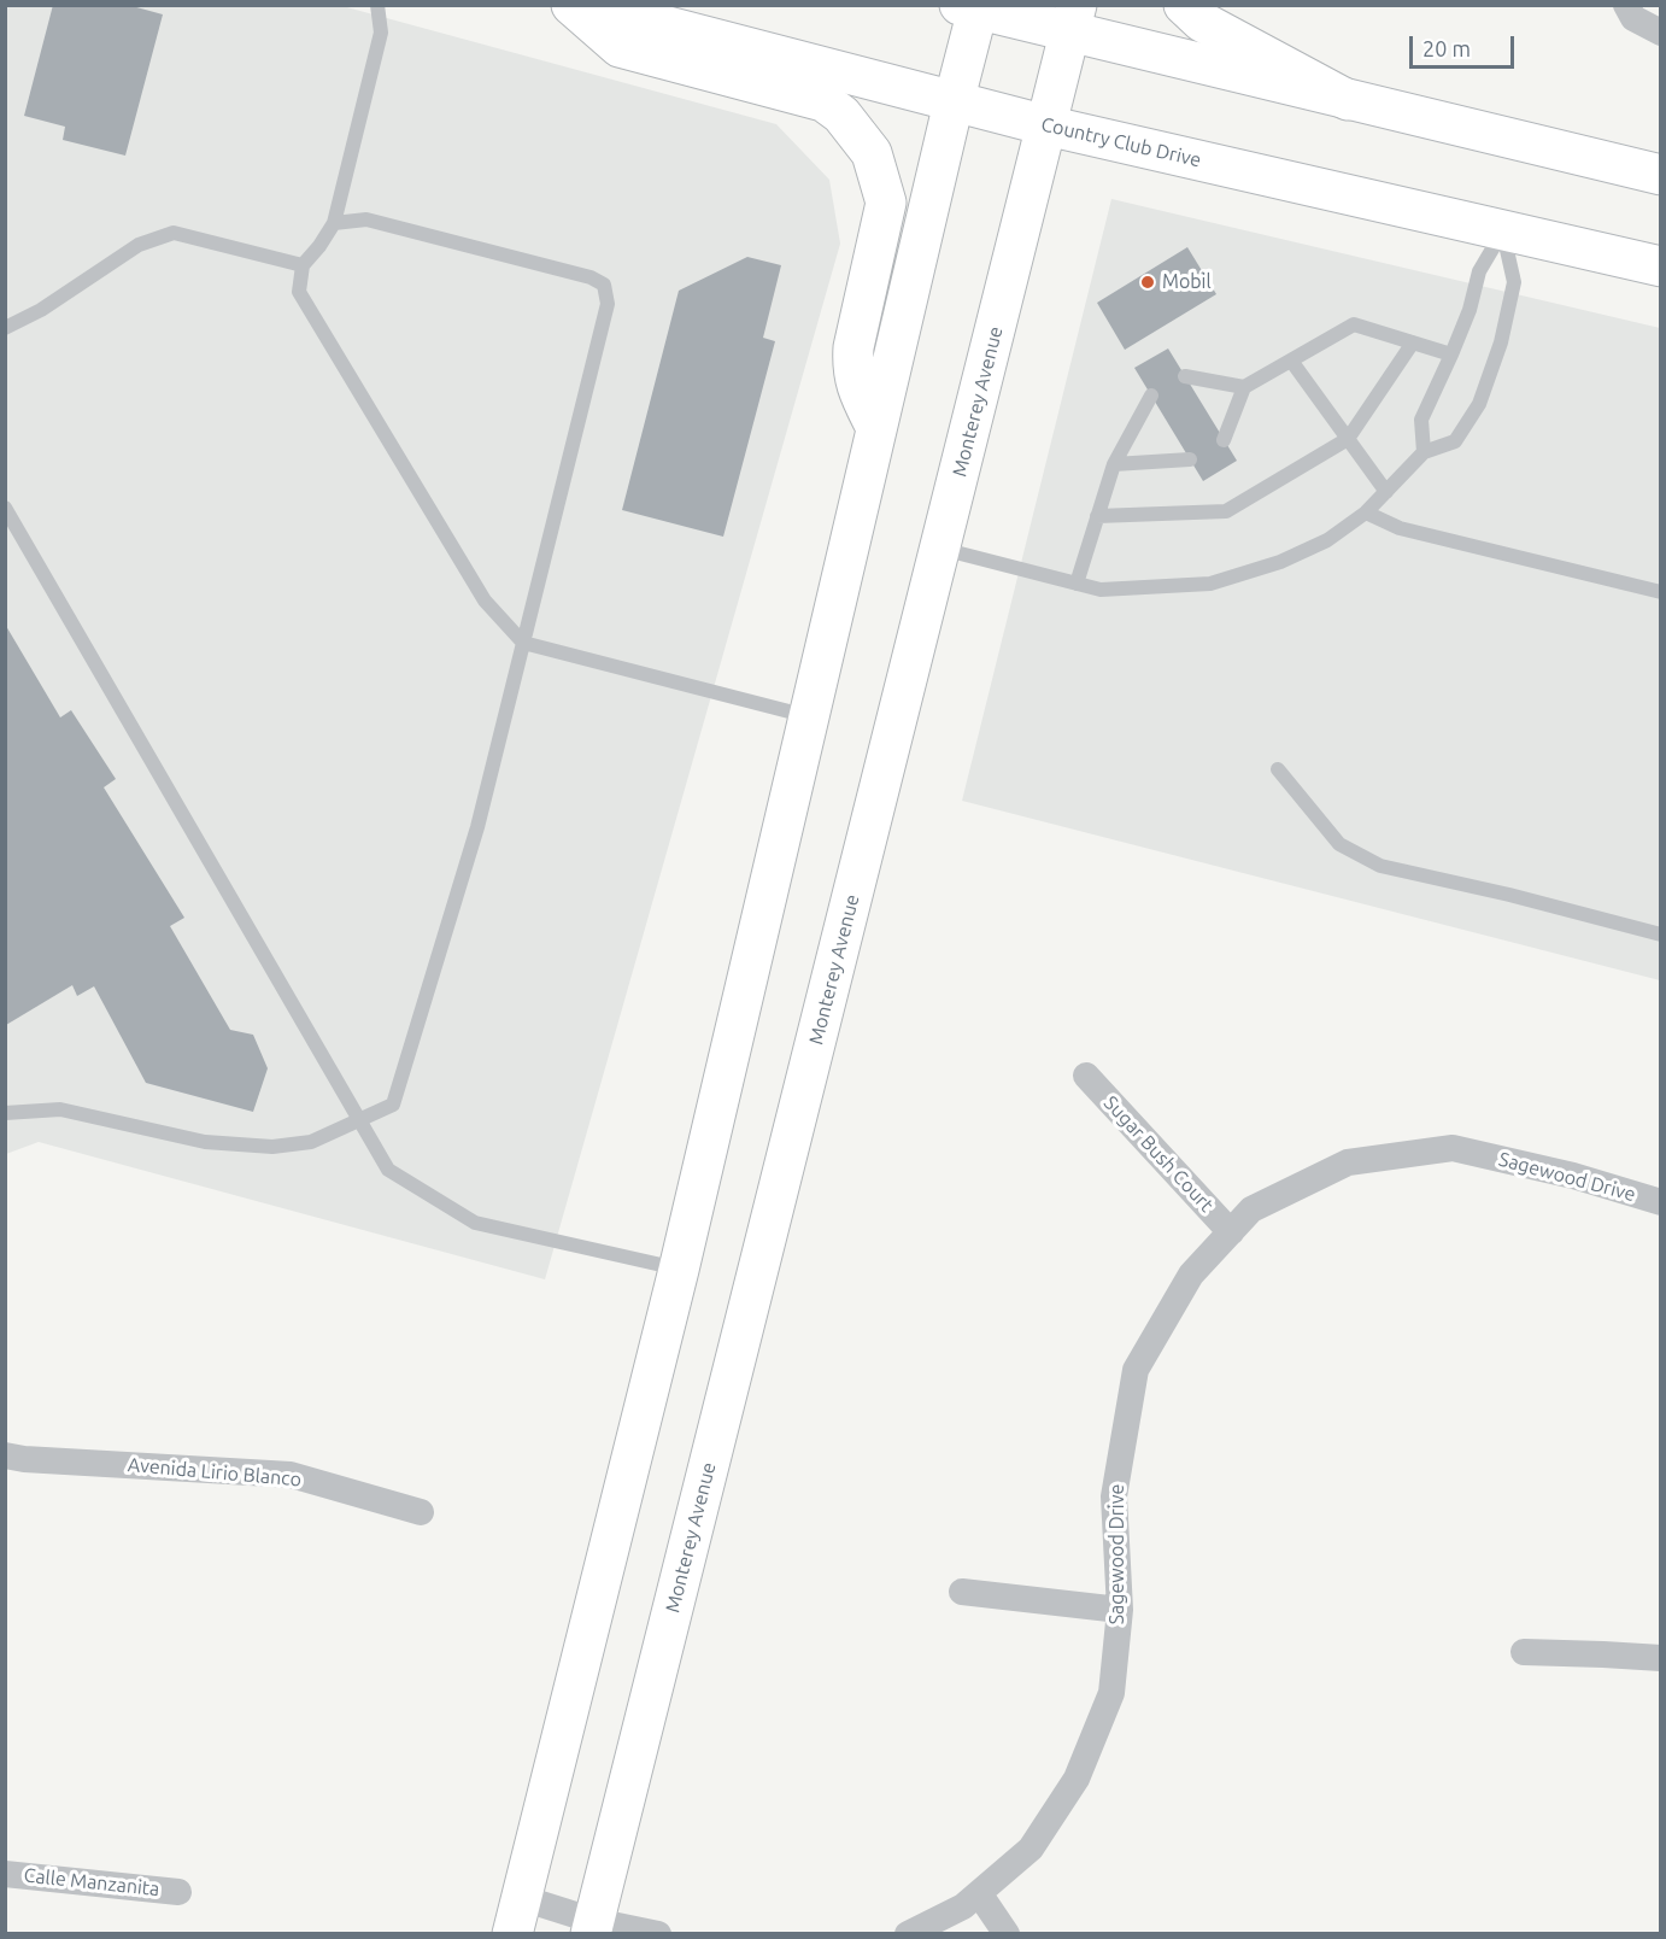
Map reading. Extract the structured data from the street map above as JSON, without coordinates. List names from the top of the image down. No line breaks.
{"streets":{"main road":["Country Club Drive","Monterey Avenue"],"street":["Sugar Bush Court","Sagewood Drive","Avenida Lirio Blanco","Calle Manzanita"]},"crossings":[["Country Club Drive","Monterey Avenue"],["Sugar Bush Court","Sagewood Drive"]],"places":["Mobil"],"scale_bar":"20 m"}
